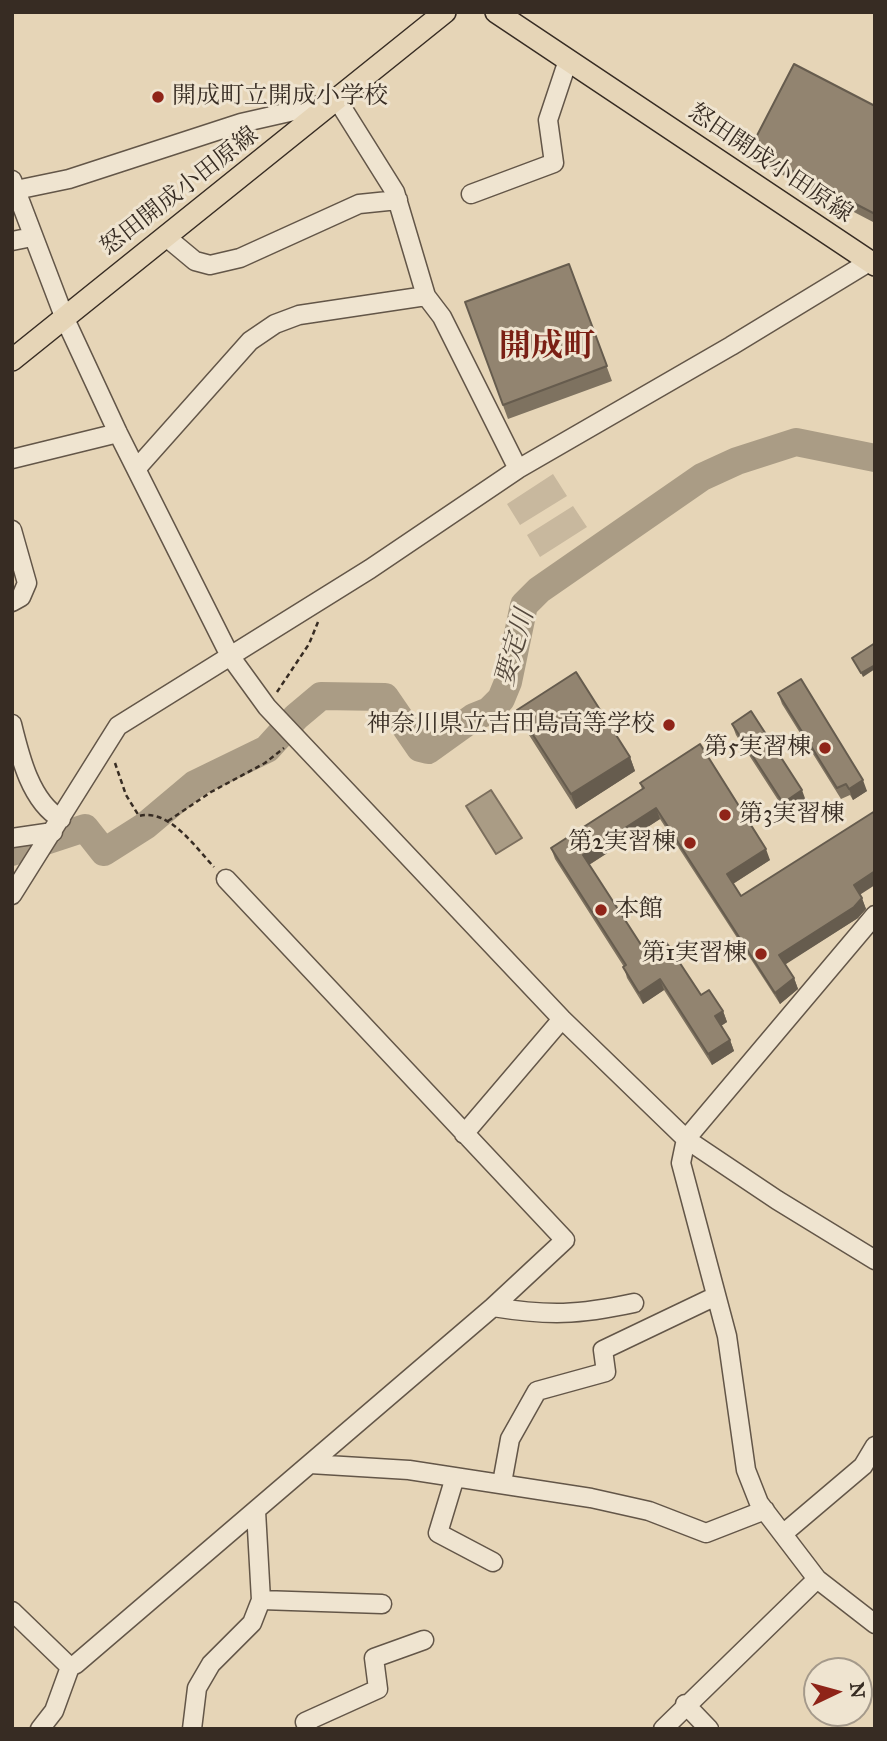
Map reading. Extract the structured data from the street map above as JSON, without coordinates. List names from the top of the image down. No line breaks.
{"streets":{"main road":["怒田開成小田原線"]},"districts":["開成町"],"water":["要定川"],"places":["開成町立開成小学校","神奈川県立吉田島高等学校","第5実習棟","第3実習棟","第2実習棟","本館","第1実習棟"],"north":"right"}
